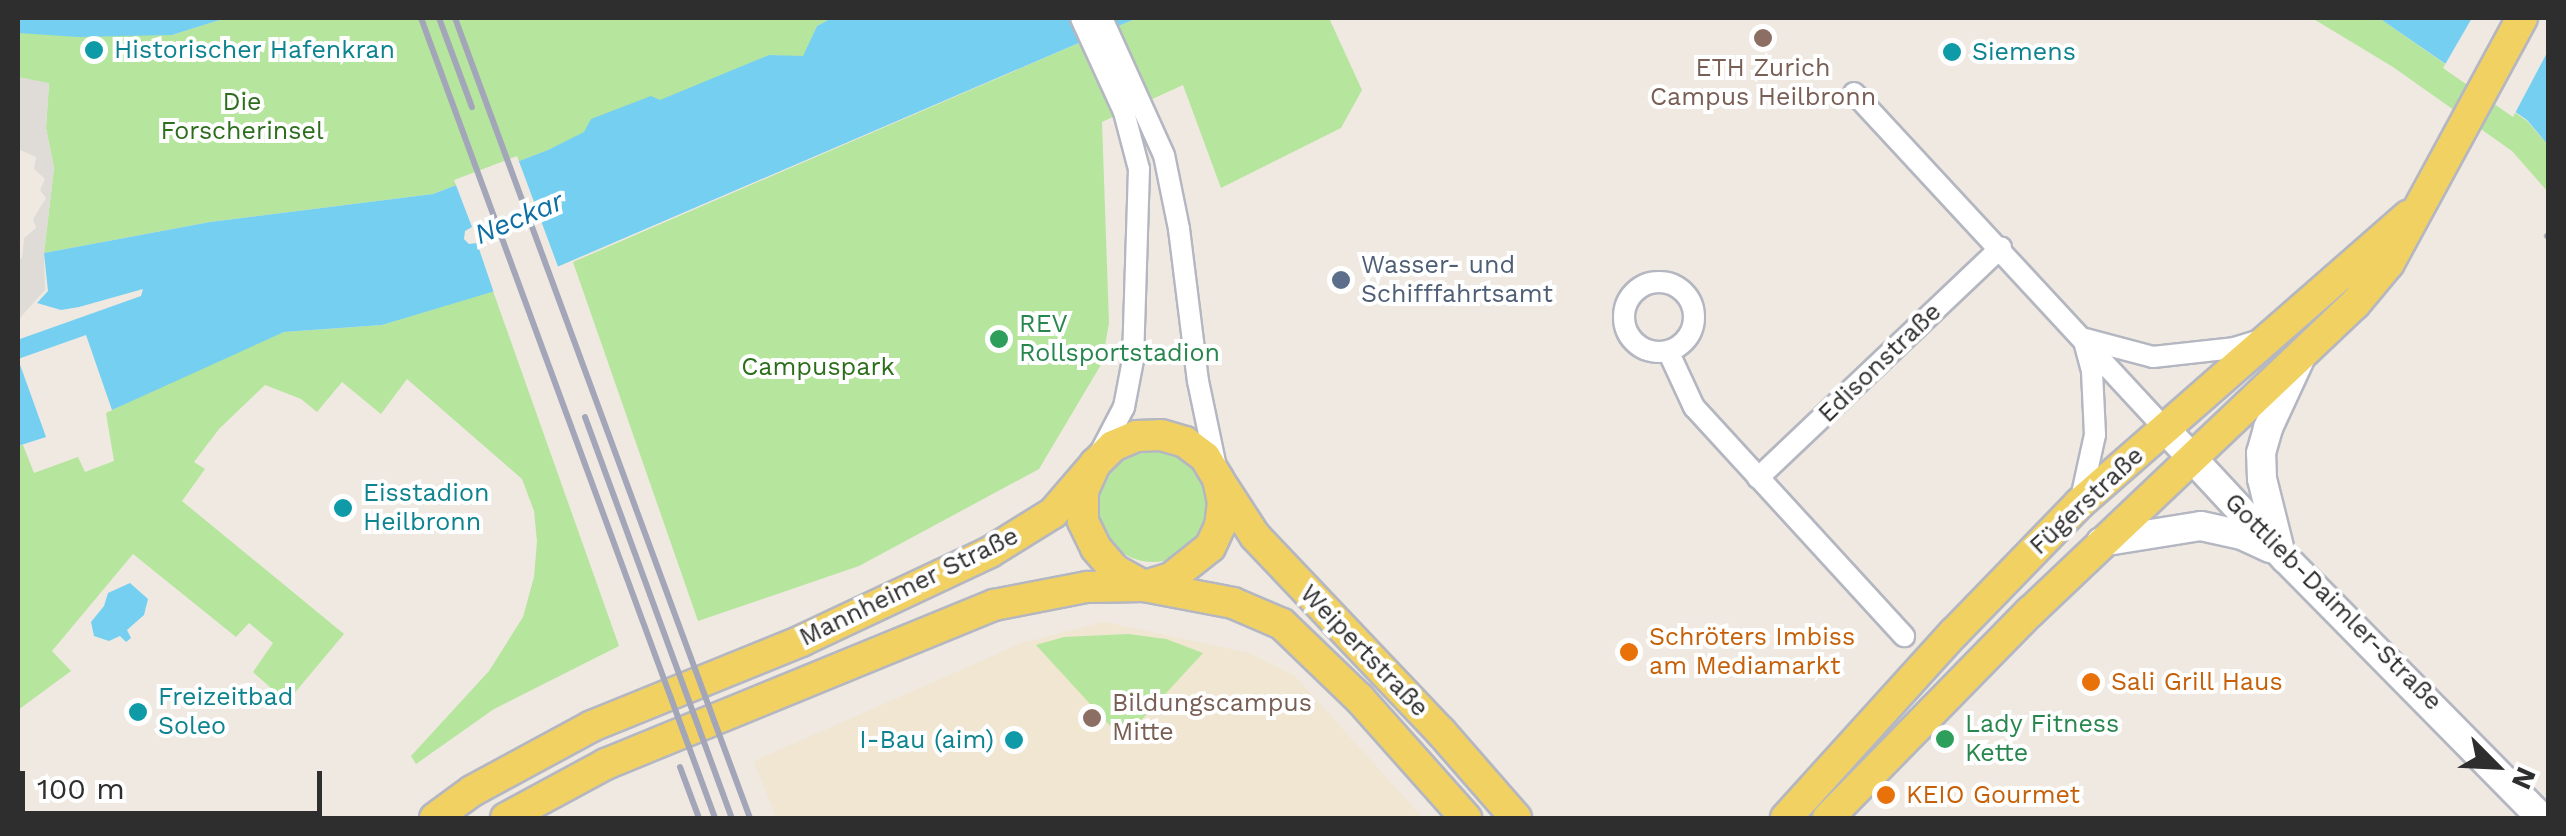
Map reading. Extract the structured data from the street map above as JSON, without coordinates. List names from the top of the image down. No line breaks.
{"streets":{"main road":["Fügerstraße","Mannheimer Straße","Weipertstraße"],"street":["Edisonstraße","Gottlieb-Daimler-Straße"]},"crossings":[["Fügerstraße","Gottlieb-Daimler-Straße"],["Mannheimer Straße","Weipertstraße"]],"water":["Neckar"],"parks":["Die Forscherinsel","Campuspark"],"places":["ETH Zurich Campus Heilbronn","Historischer Hafenkran","Siemens","Wasser- und Schifffahrtsamt","REV Rollsportstadion","Eisstadion Heilbronn","Schröters Imbiss am Mediamarkt","Sali Grill Haus","Freizeitbad Soleo","Bildungscampus Mitte","Lady Fitness Kette","I-Bau (aim)","KEIO Gourmet"],"scale_bar":"100 m","north":"bottom right"}
